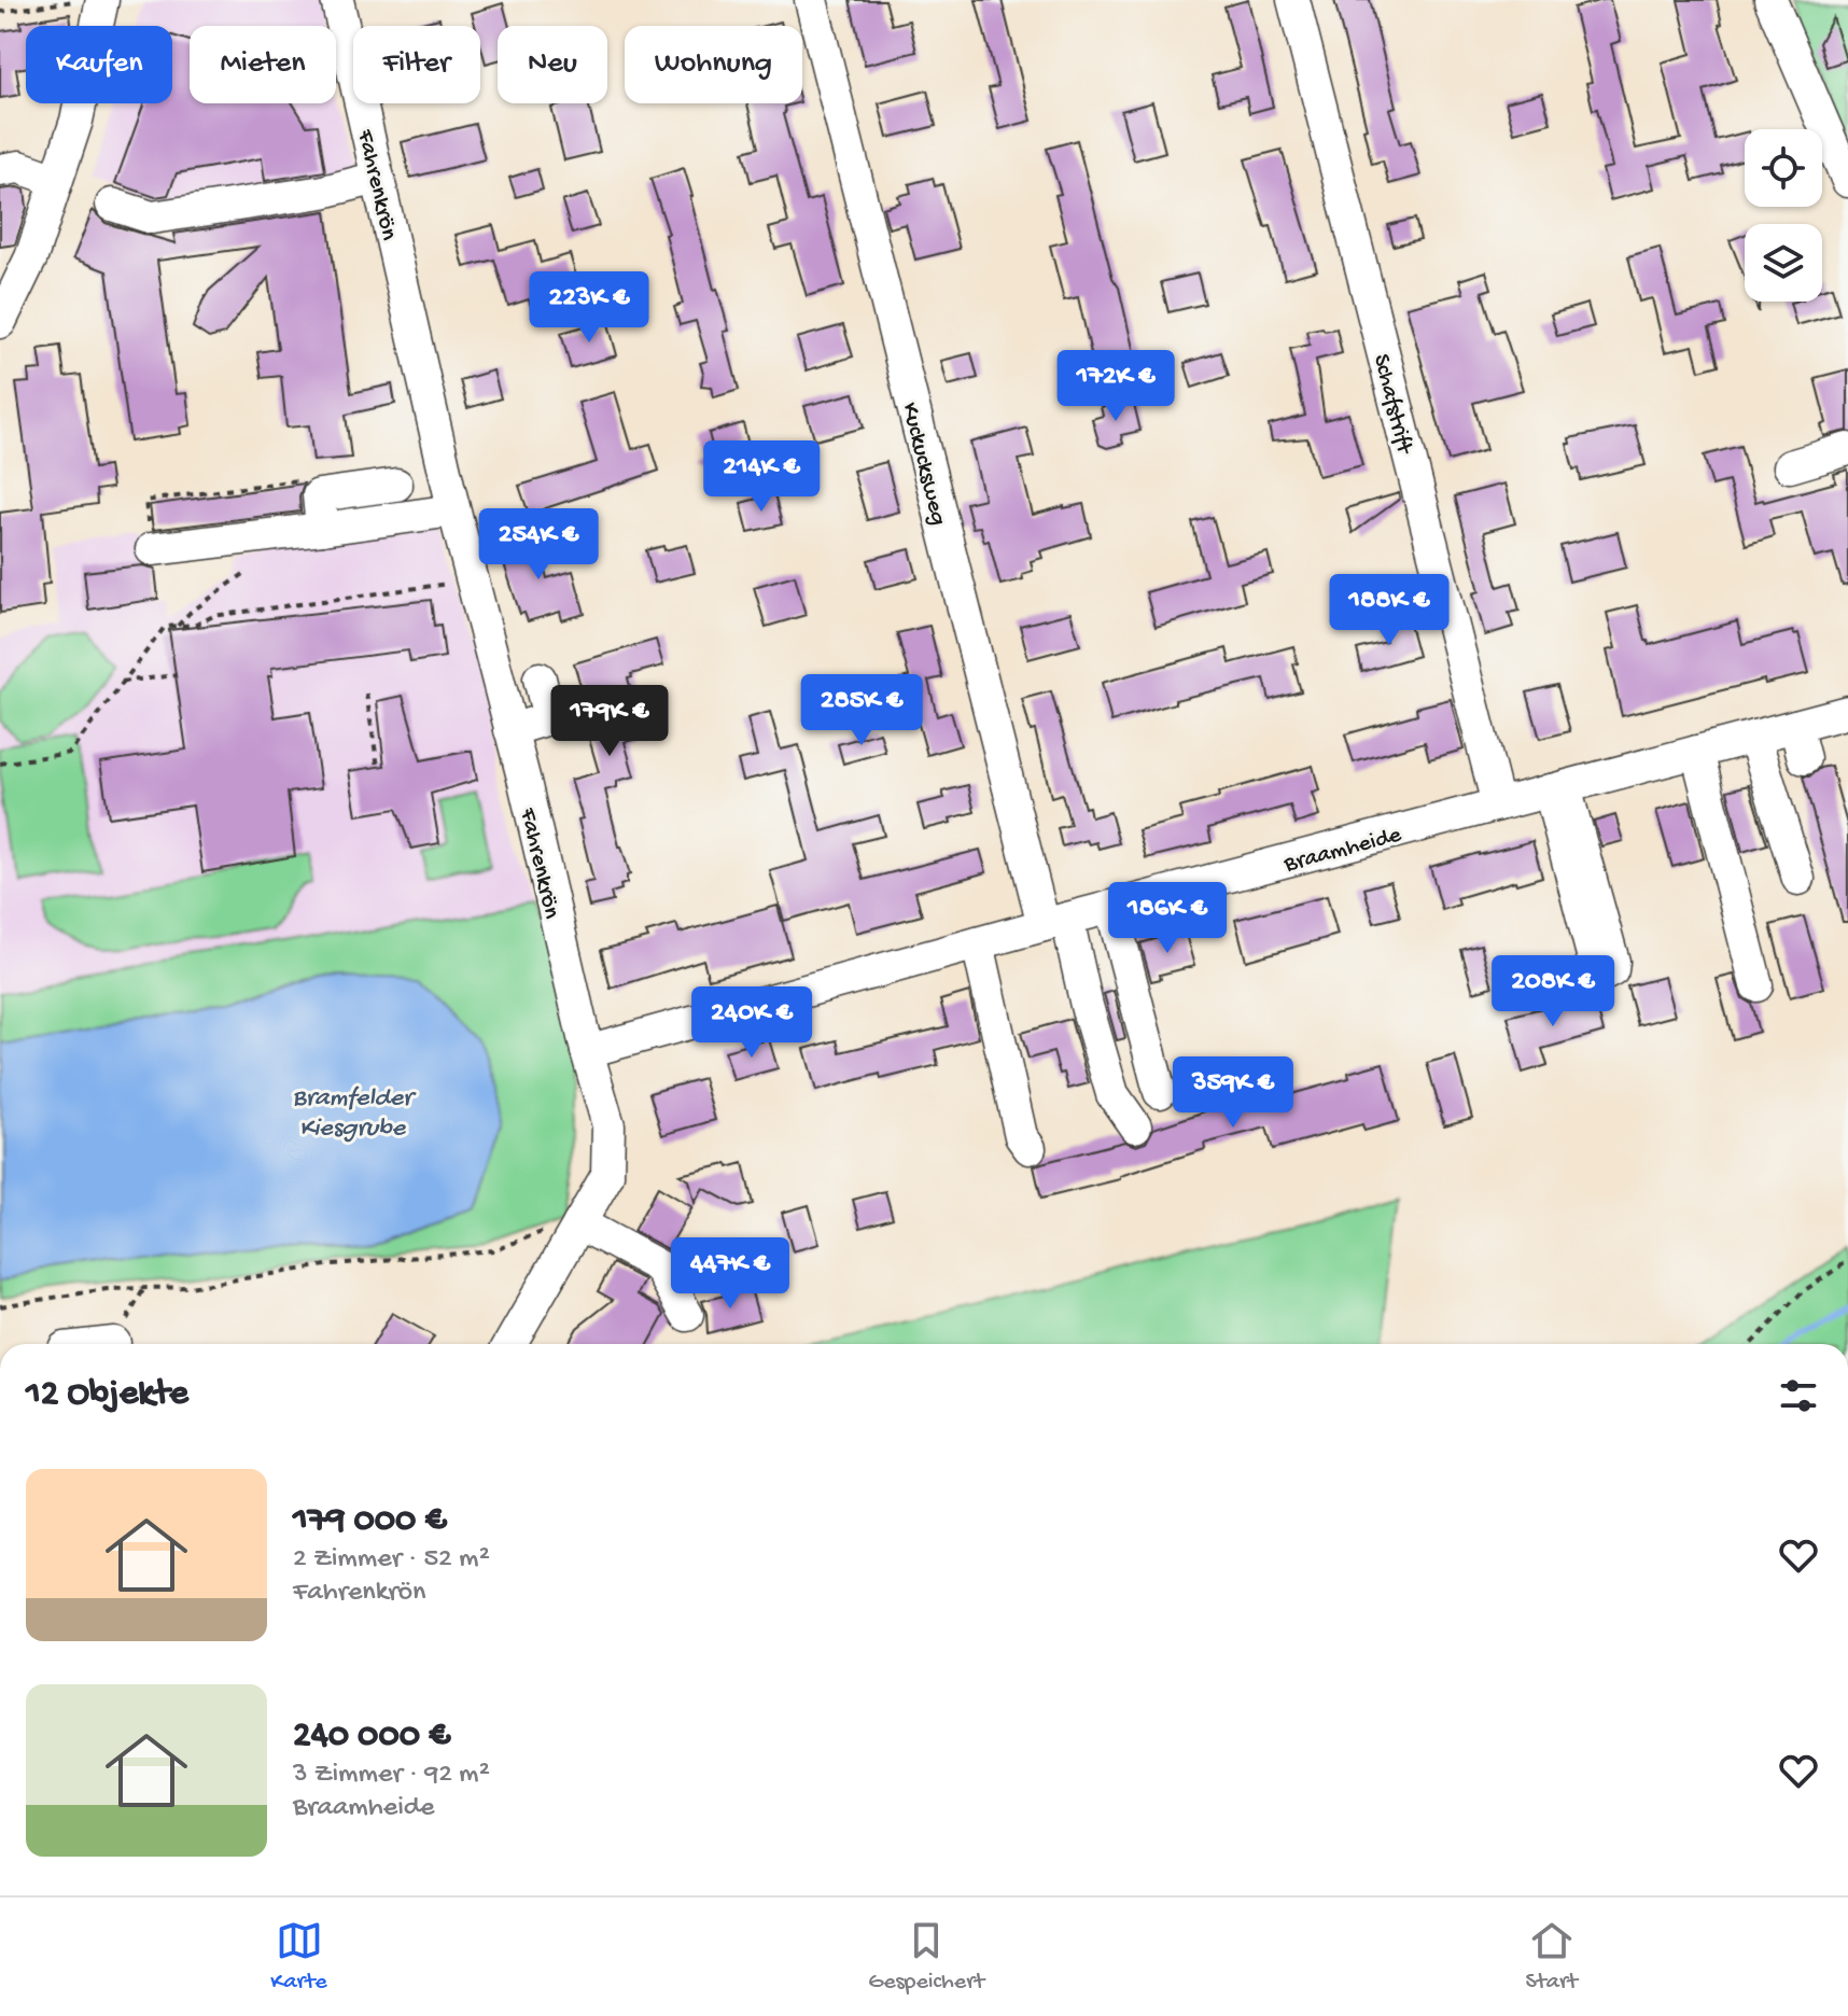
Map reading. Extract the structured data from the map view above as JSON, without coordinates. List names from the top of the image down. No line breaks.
{"streets":{"street":["Fahrenkrön","Schafstrift","Kuckucksweg","Braamheide"]},"crossings":[["Fahrenkrön","Braamheide"],["Schafstrift","Braamheide"],["Kuckucksweg","Braamheide"]],"water":["Bramfelder Kiesgrube"],"page":{"chip":["Kaufen","Mieten","Filter","Neu","Wohnung"],"price":["223K €","172K €","214K €","254K €","188K €","285K €","179K €","186K €","208K €","240K €","359K €","447K €"],"heading":"12 Objekte","list":[{"name":"179 000 €","note":"2 Zimmer · 52 m² · Fahrenkrön"},{"name":"240 000 €","note":"3 Zimmer · 92 m² · Braamheide"}],"tabs":["Karte","Gespeichert","Start"]}}
